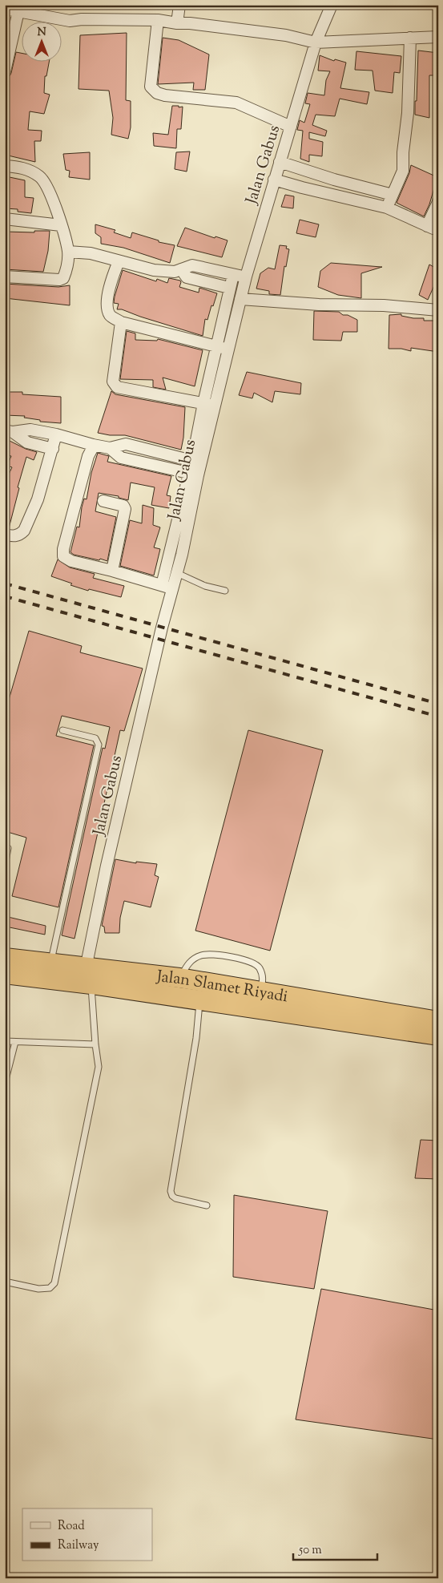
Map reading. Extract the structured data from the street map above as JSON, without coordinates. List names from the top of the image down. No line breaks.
{"streets":{"highway":["Jalan Slamet Riyadi"],"street":["Jalan Gabus"]},"crossings":[["Jalan Gabus","Jalan Slamet Riyadi"]],"legend":["Road","Railway"],"scale_bar":"50 m","north":"top"}
